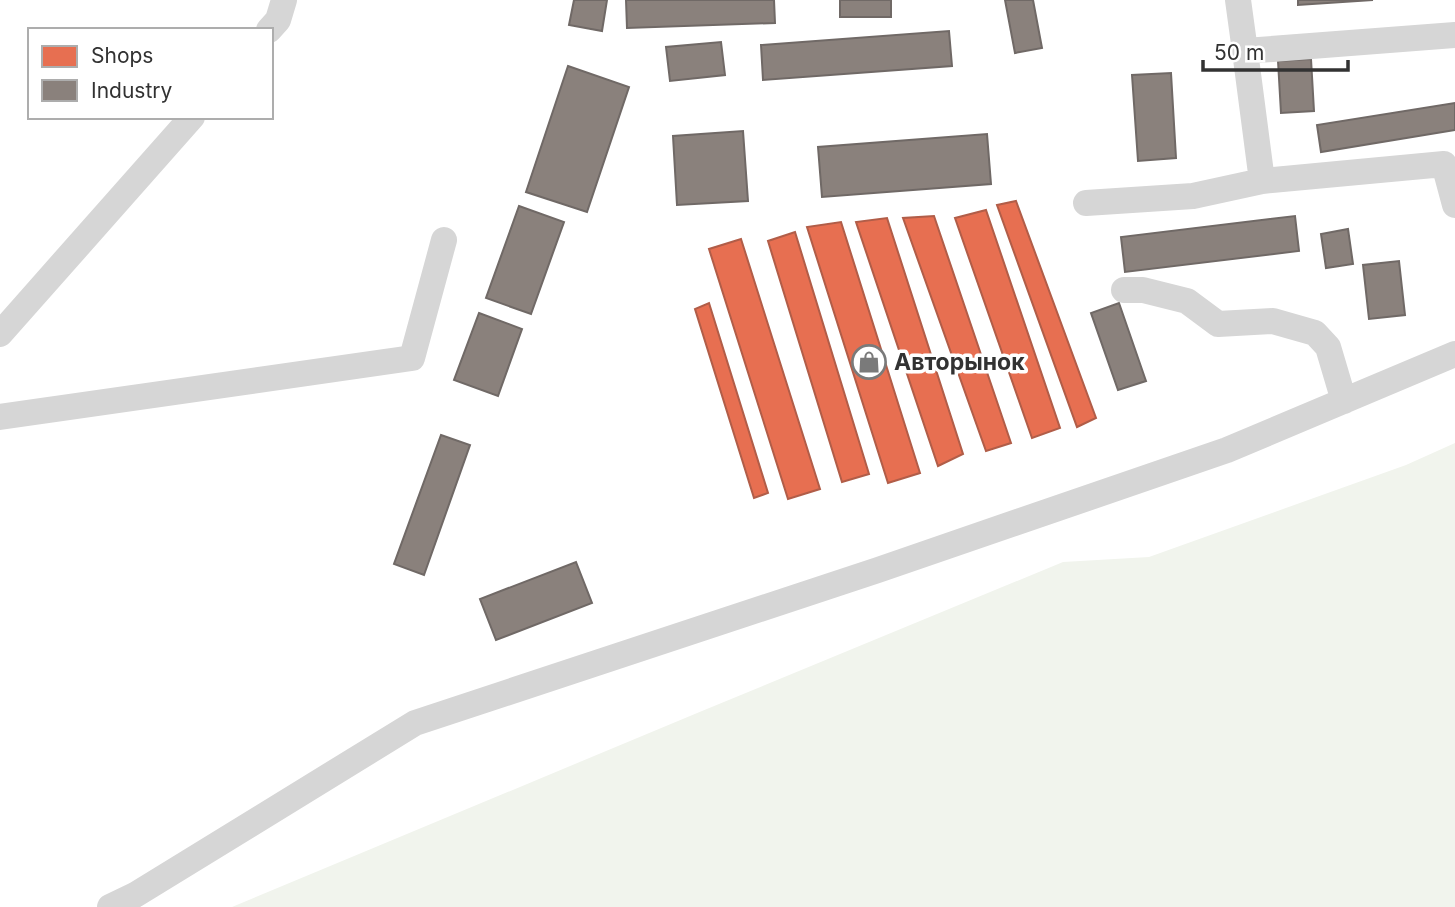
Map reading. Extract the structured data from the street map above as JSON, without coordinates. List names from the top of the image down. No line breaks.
{"places":{"shop":["Авторынок"]},"legend":["Shops","Industry"],"scale_bar":"50 m"}
